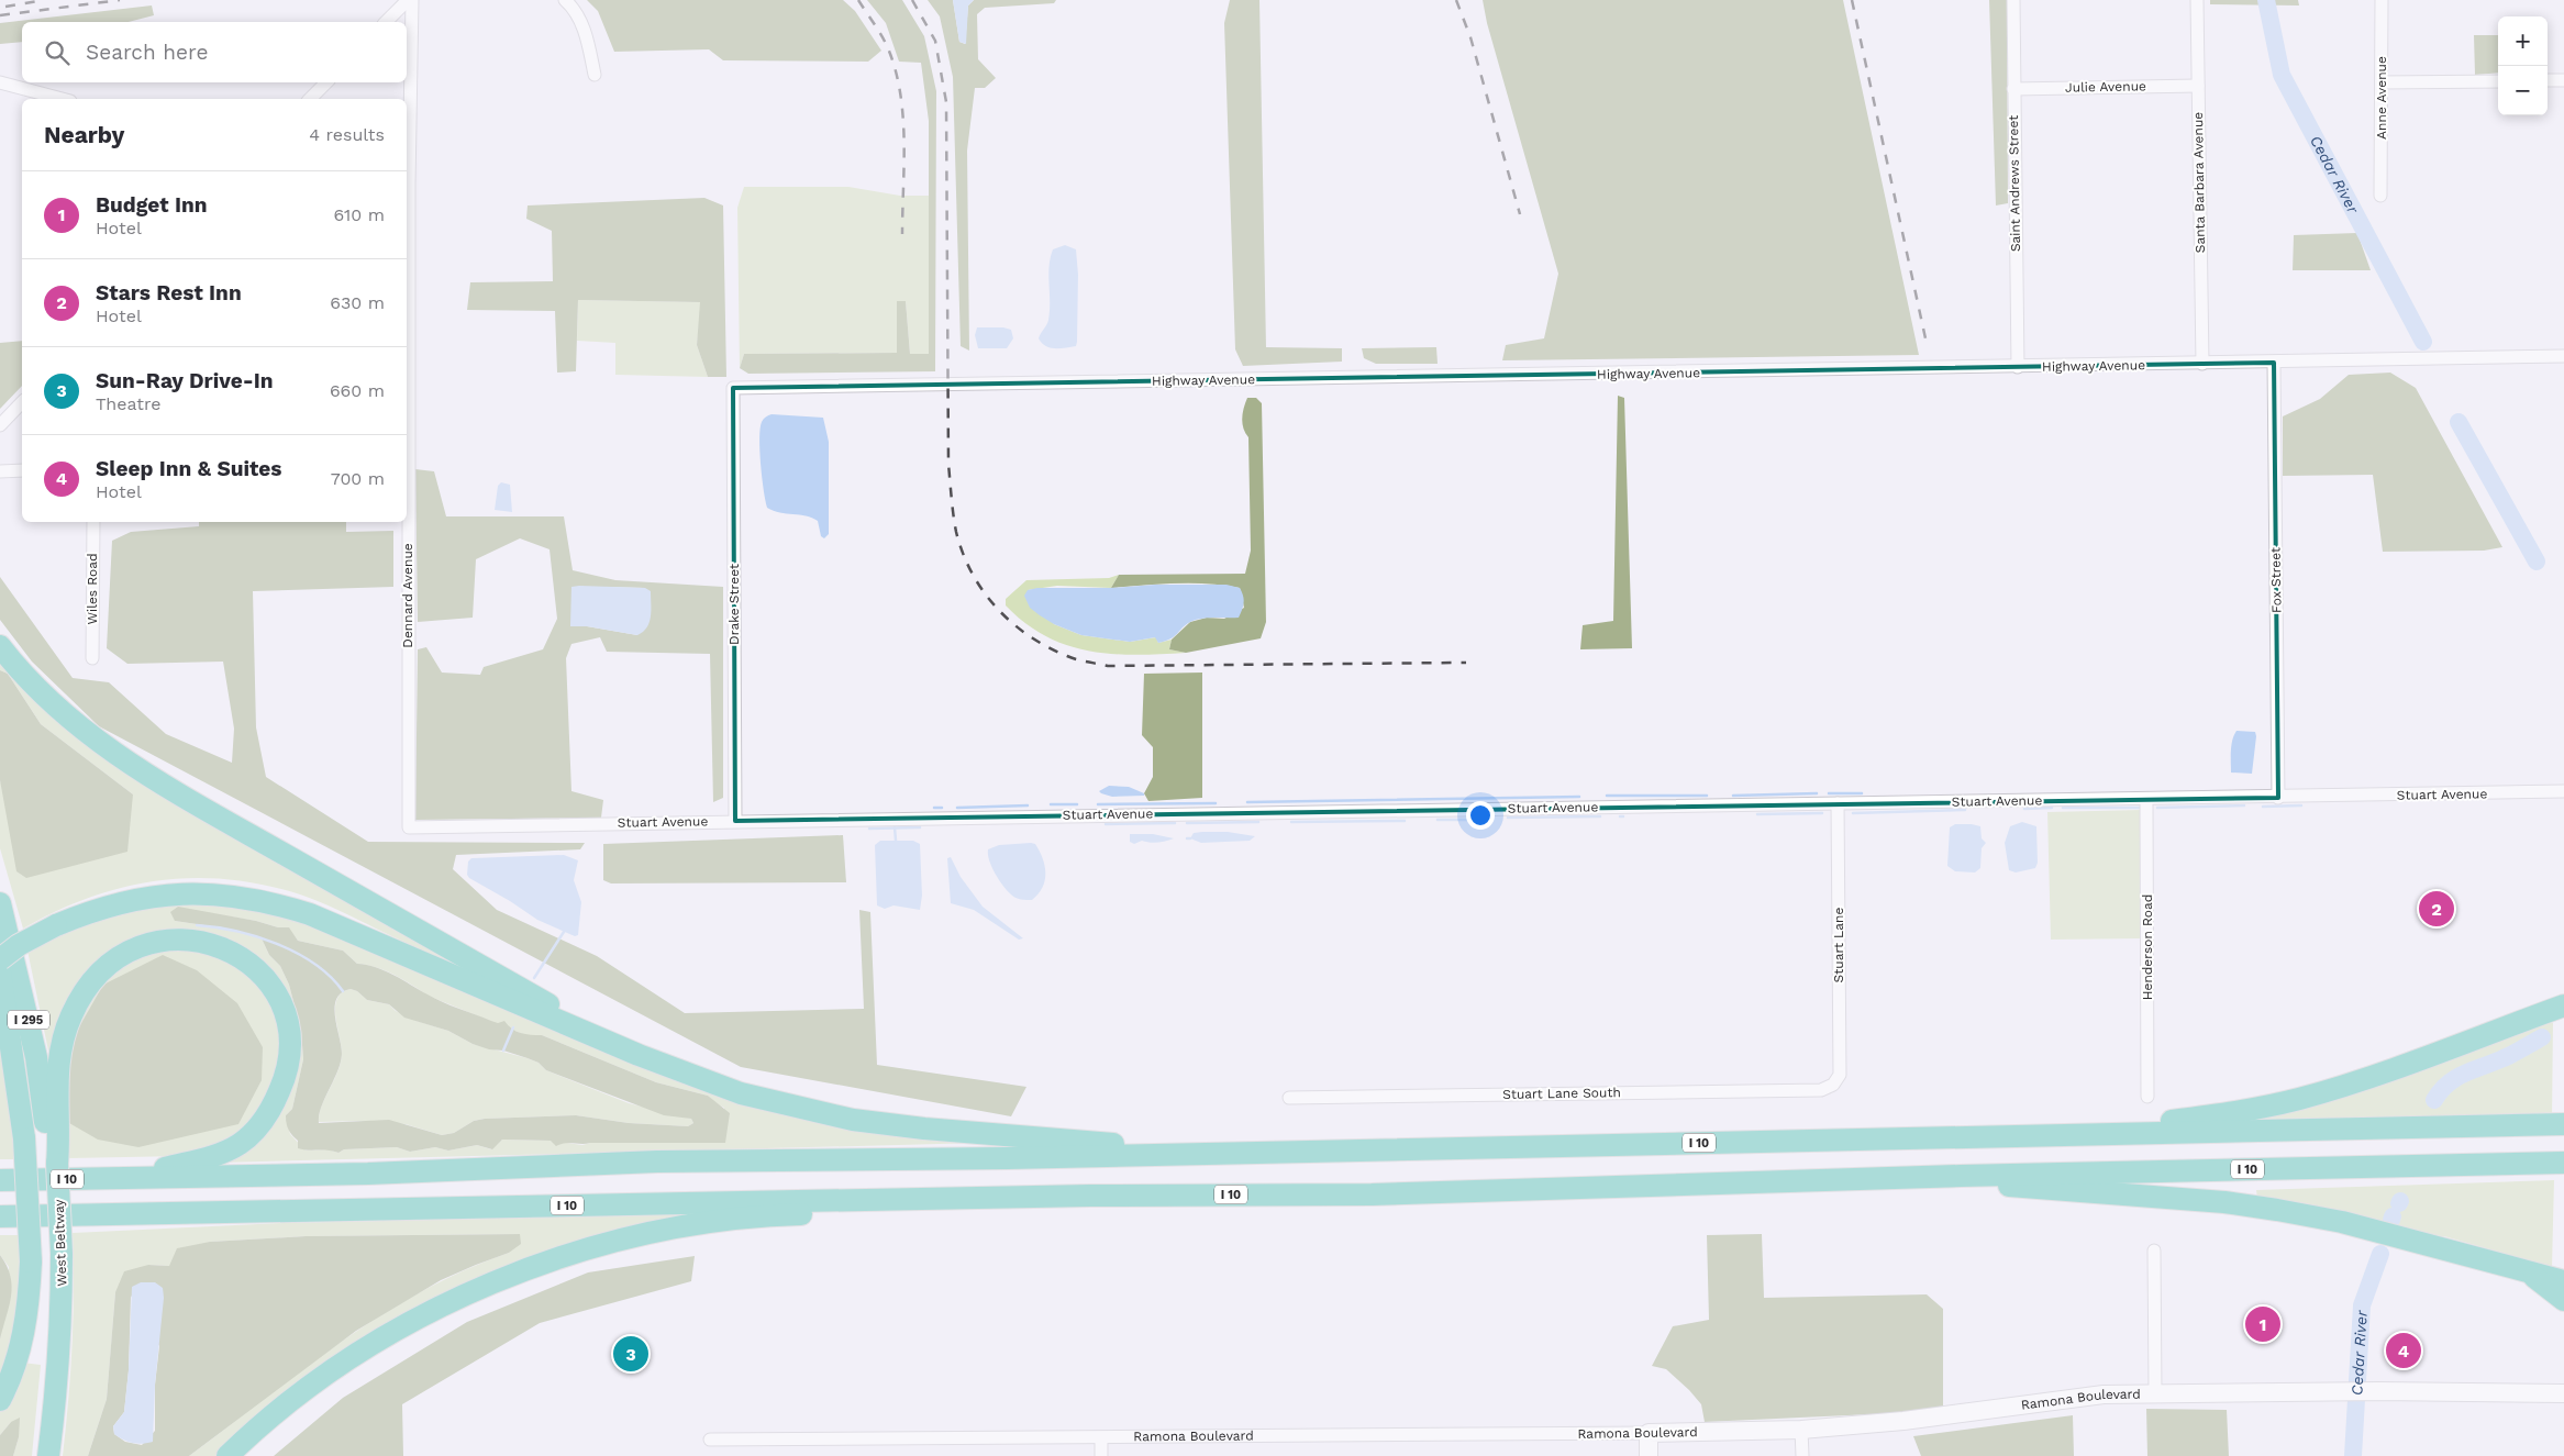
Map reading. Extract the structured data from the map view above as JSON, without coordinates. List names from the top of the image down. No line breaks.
{"streets":{"highway":["I 295","I 10","West Beltway"],"street":["Julie Avenue","Anne Avenue","Santa Barbara Avenue","Saint Andrews Street","Highway Avenue","Fox Street","Wiles Road","Dennard Avenue","Drake Street","Stuart Avenue","Stuart Lane","Henderson Road","Stuart Lane South","Ramona Boulevard"]},"crossings":[["Julie Avenue","Santa Barbara Avenue"],["Julie Avenue","Saint Andrews Street"],["Santa Barbara Avenue","Highway Avenue"],["Saint Andrews Street","Highway Avenue"],["Highway Avenue","Fox Street"],["Highway Avenue","Drake Street"],["Fox Street","Stuart Avenue"],["Dennard Avenue","Stuart Avenue"],["Drake Street","Stuart Avenue"],["Stuart Avenue","Stuart Lane"],["Stuart Avenue","Henderson Road"],["Stuart Lane","Stuart Lane South"],["I 295","West Beltway"]],"water":["Cedar River"],"page":{"map_buttons":["+","−"],"search":"Search here","heading":["Nearby","4 results"],"list":[{"mark":"1","name":"Budget Inn","note":"Hotel","value":"610 m"},{"mark":"2","name":"Stars Rest Inn","note":"Hotel","value":"630 m"},{"mark":"3","name":"Sun-Ray Drive-In","note":"Theatre","value":"660 m"},{"mark":"4","name":"Sleep Inn & Suites","note":"Hotel","value":"700 m"}],"pins":["2","1","4","3"]}}
